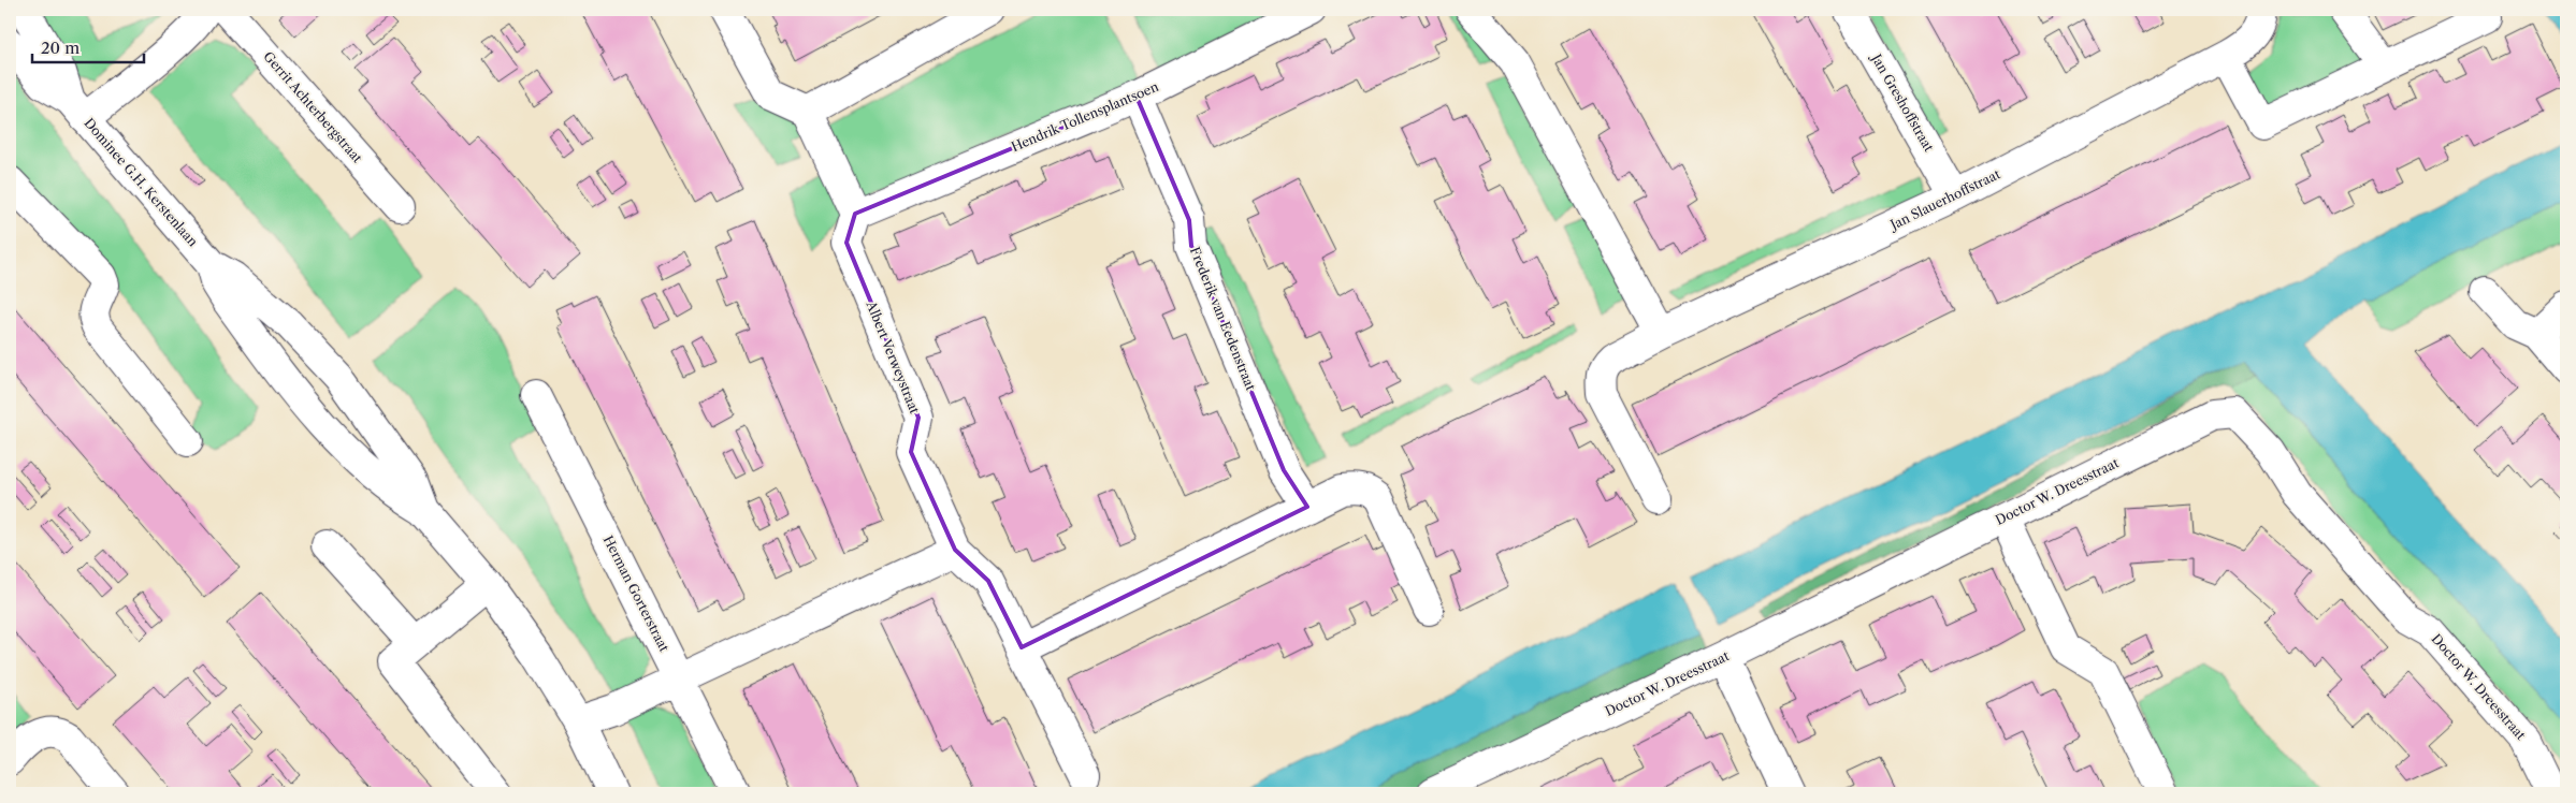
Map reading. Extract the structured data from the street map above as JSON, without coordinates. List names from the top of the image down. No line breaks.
{"streets":{"street":["Jan Greshoffstraat","Gerrit Achterbergstraat","Hendrik Tollensplantsoen","Dominee G.H. Kerstenlaan","Jan Slauerhoffstraat","Frederik van Eedenstraat","Albert Verweystraat","Doctor W. Dreesstraat","Herman Gorterstraat"]},"crossings":[["Jan Greshoffstraat","Jan Slauerhoffstraat"],["Hendrik Tollensplantsoen","Frederik van Eedenstraat"],["Hendrik Tollensplantsoen","Albert Verweystraat"]],"scale_bar":"20 m"}
